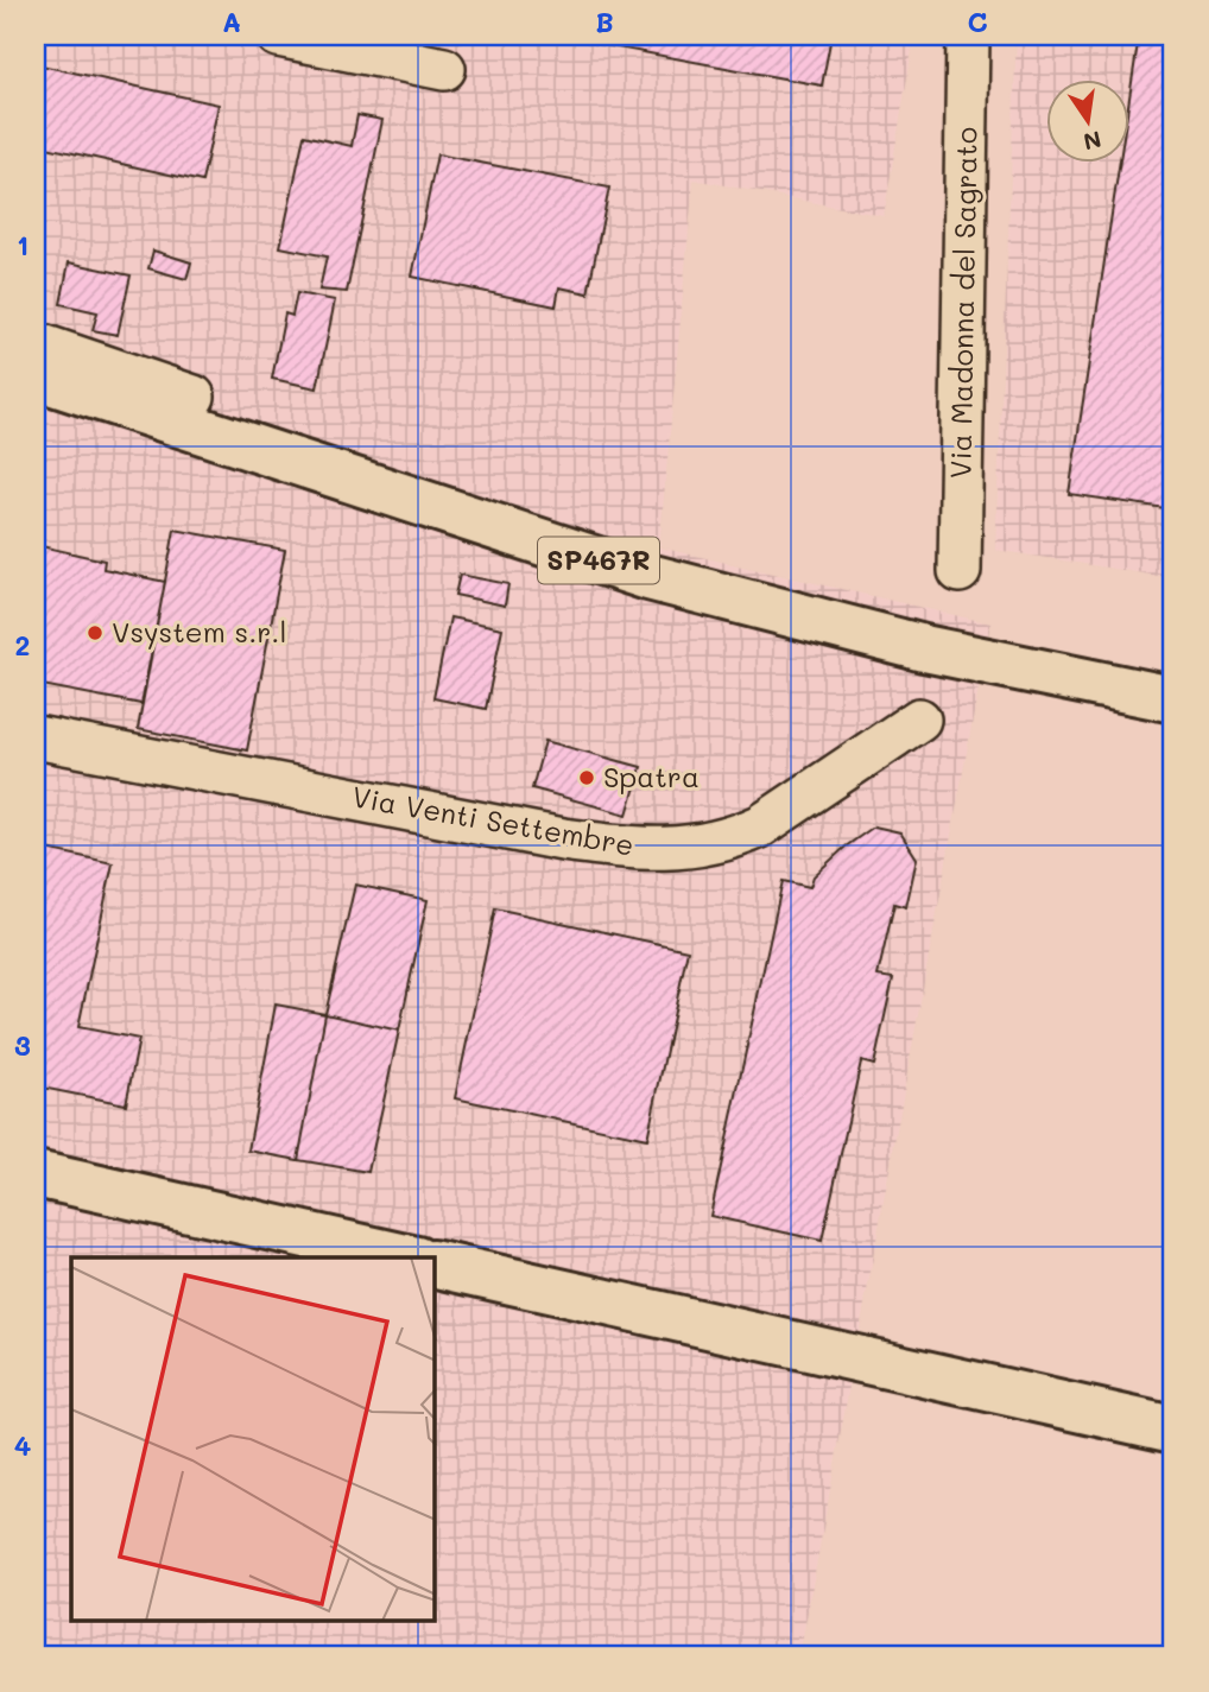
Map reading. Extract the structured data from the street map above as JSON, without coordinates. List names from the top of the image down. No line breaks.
{"streets":{"main road":["SP467R"],"street":["Via Madonna del Sagrato","Via Venti Settembre"]},"places":["Vsystem s.r.l","Spatra"],"north":"bottom","grid":{"columns":["A","B","C"],"rows":["1","2","3","4"]}}
